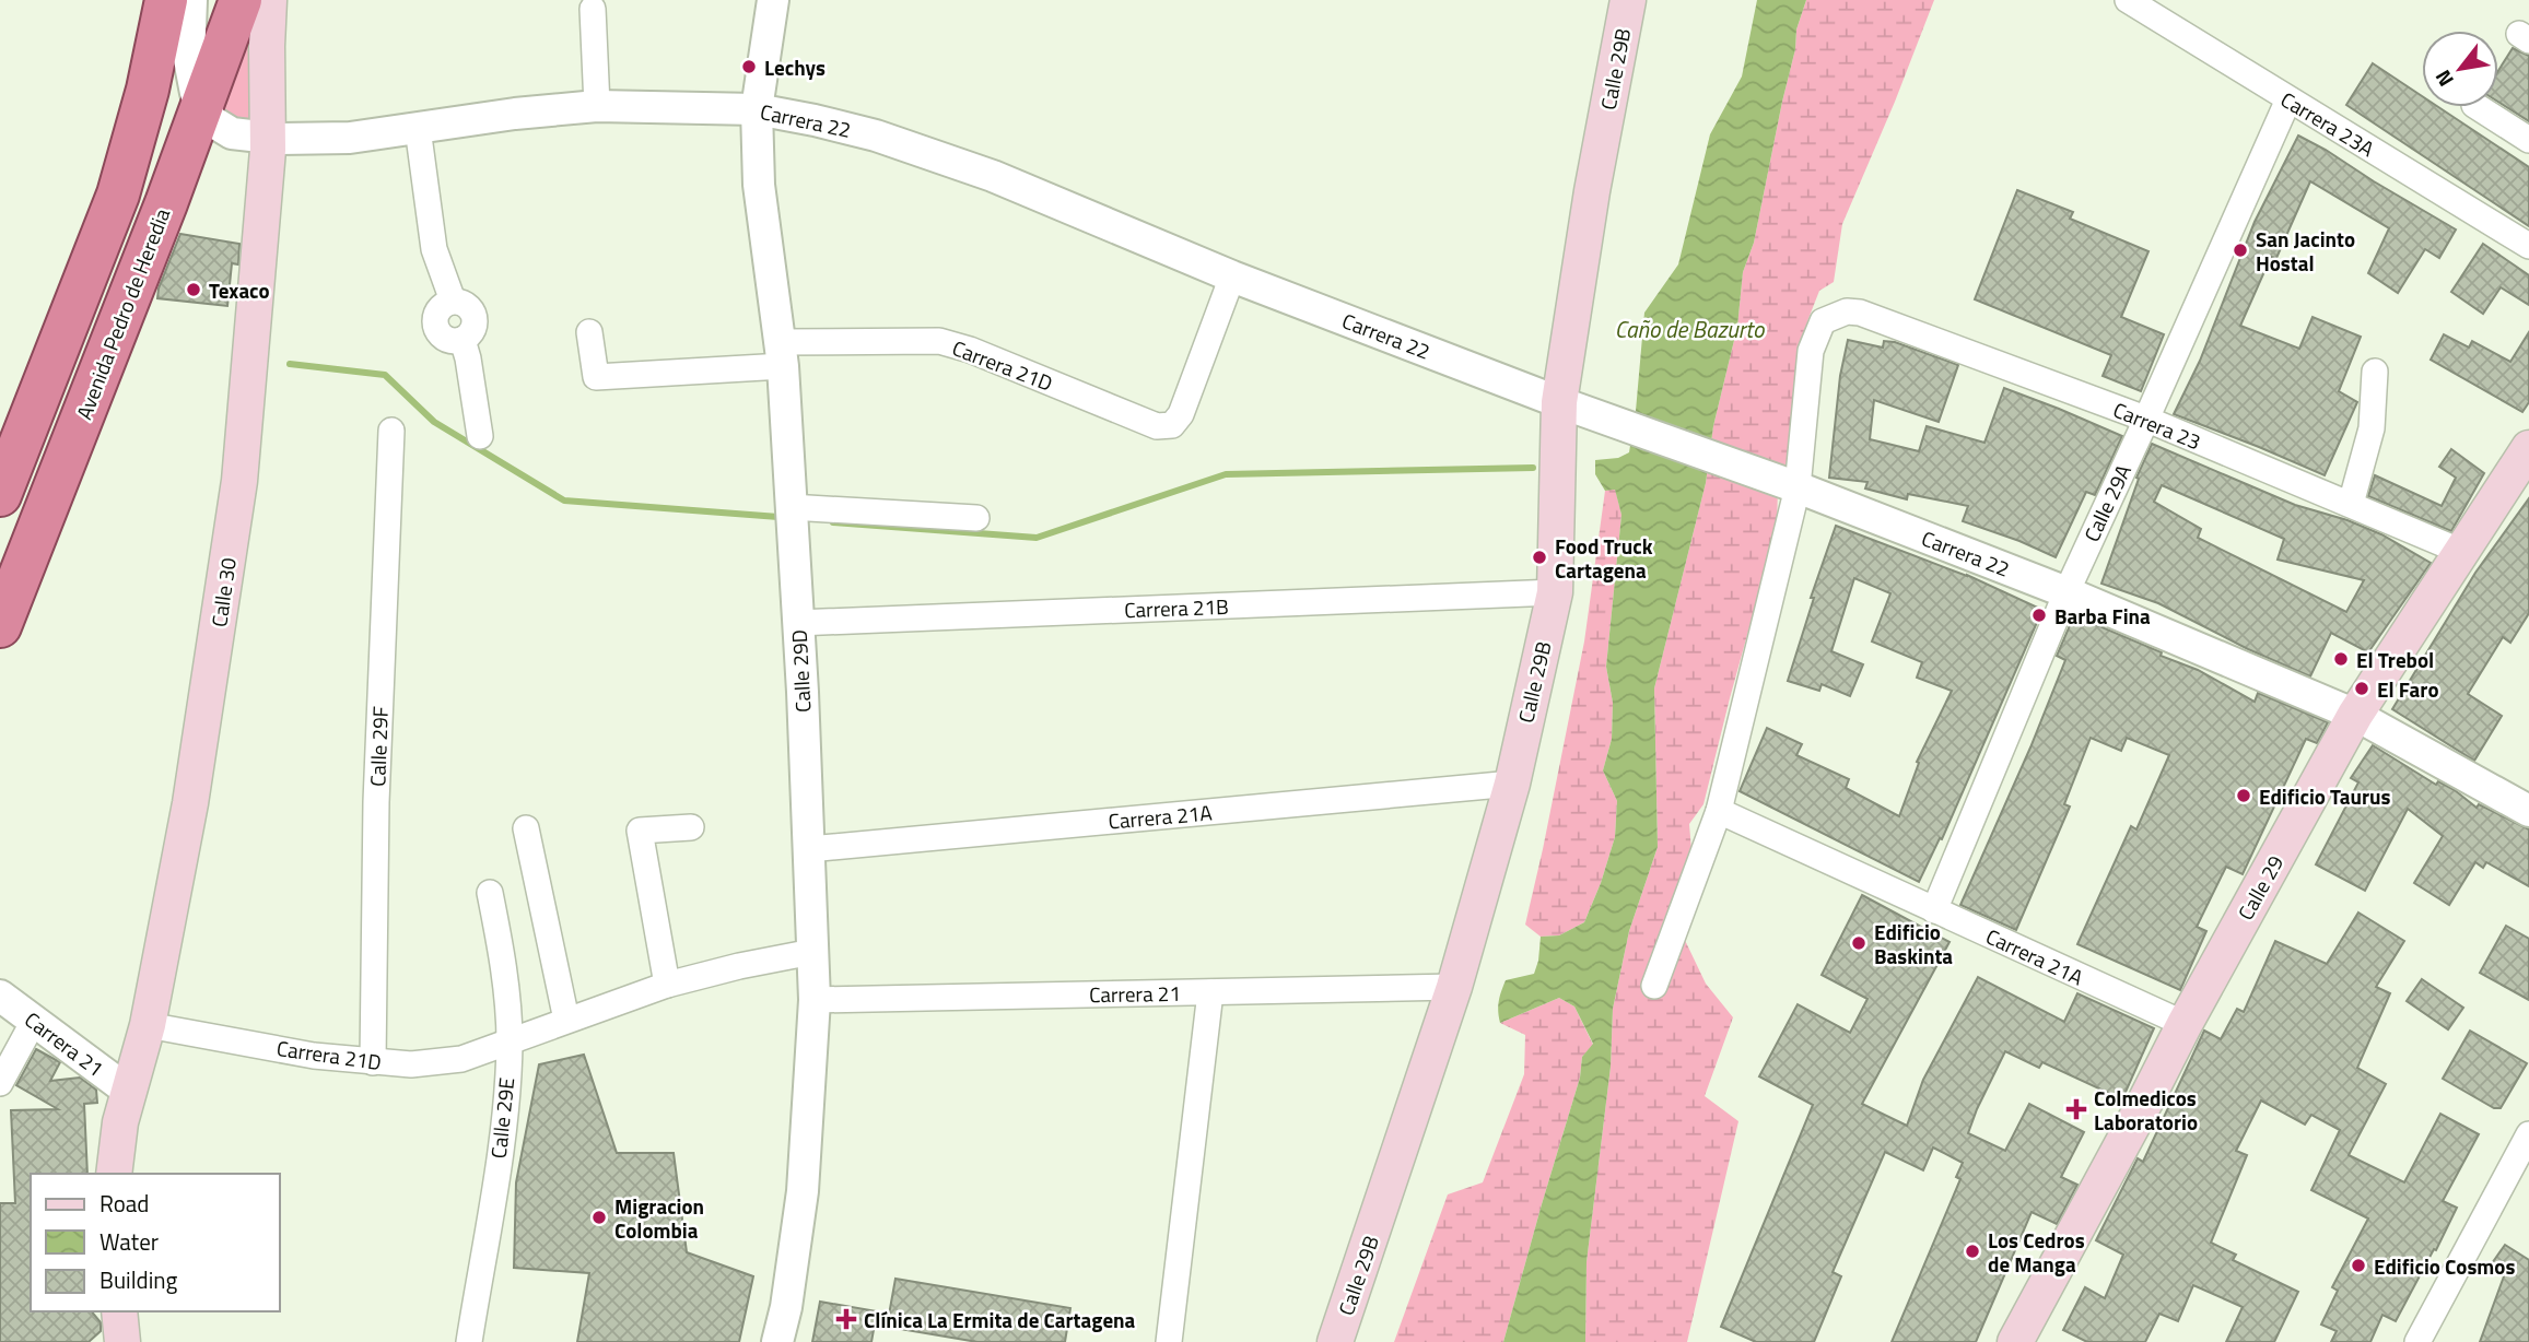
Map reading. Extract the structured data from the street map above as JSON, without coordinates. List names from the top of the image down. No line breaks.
{"streets":{"highway":["Avenida Pedro de Heredia"],"main road":["Calle 29B","Calle 30","Calle 29"],"street":["Carrera 22","Carrera 23A","Carrera 21D","Carrera 23","Calle 29A","Carrera 21B","Calle 29D","Calle 29F","Carrera 21A","Carrera 21","Calle 29E"]},"crossings":[["Calle 29B","Carrera 22"],["Calle 29B","Carrera 21B"],["Calle 29B","Carrera 21A"],["Calle 29B","Carrera 21"],["Carrera 22","Avenida Pedro de Heredia"],["Carrera 22","Carrera 21D"],["Carrera 22","Carrera 23"],["Carrera 22","Calle 29A"],["Carrera 22","Calle 30"],["Carrera 22","Calle 29D"],["Carrera 22","Calle 29"],["Carrera 23A","Calle 29A"],["Carrera 21D","Calle 30"],["Carrera 21D","Calle 29D"],["Carrera 21D","Calle 29F"],["Carrera 21D","Calle 29E"],["Carrera 23","Calle 29A"],["Carrera 23","Calle 29"],["Calle 29A","Carrera 21A"],["Calle 30","Carrera 21"],["Carrera 21B","Calle 29D"],["Calle 29D","Carrera 21A"],["Calle 29D","Carrera 21"],["Carrera 21A","Calle 29"]],"water":["Caño de Bazurto"],"places":{"other":["Lechys","San Jacinto Hostal","Texaco","Food Truck Cartagena","Barba Fina","El Trebol","El Faro","Edificio Taurus","Edificio Baskinta","Migracion Colombia","Los Cedros de Manga","Edificio Cosmos"],"health":["Colmedicos Laboratorio","Clínica La Ermita de Cartagena"]},"legend":["Road","Water","Building"],"north":"bottom left"}
